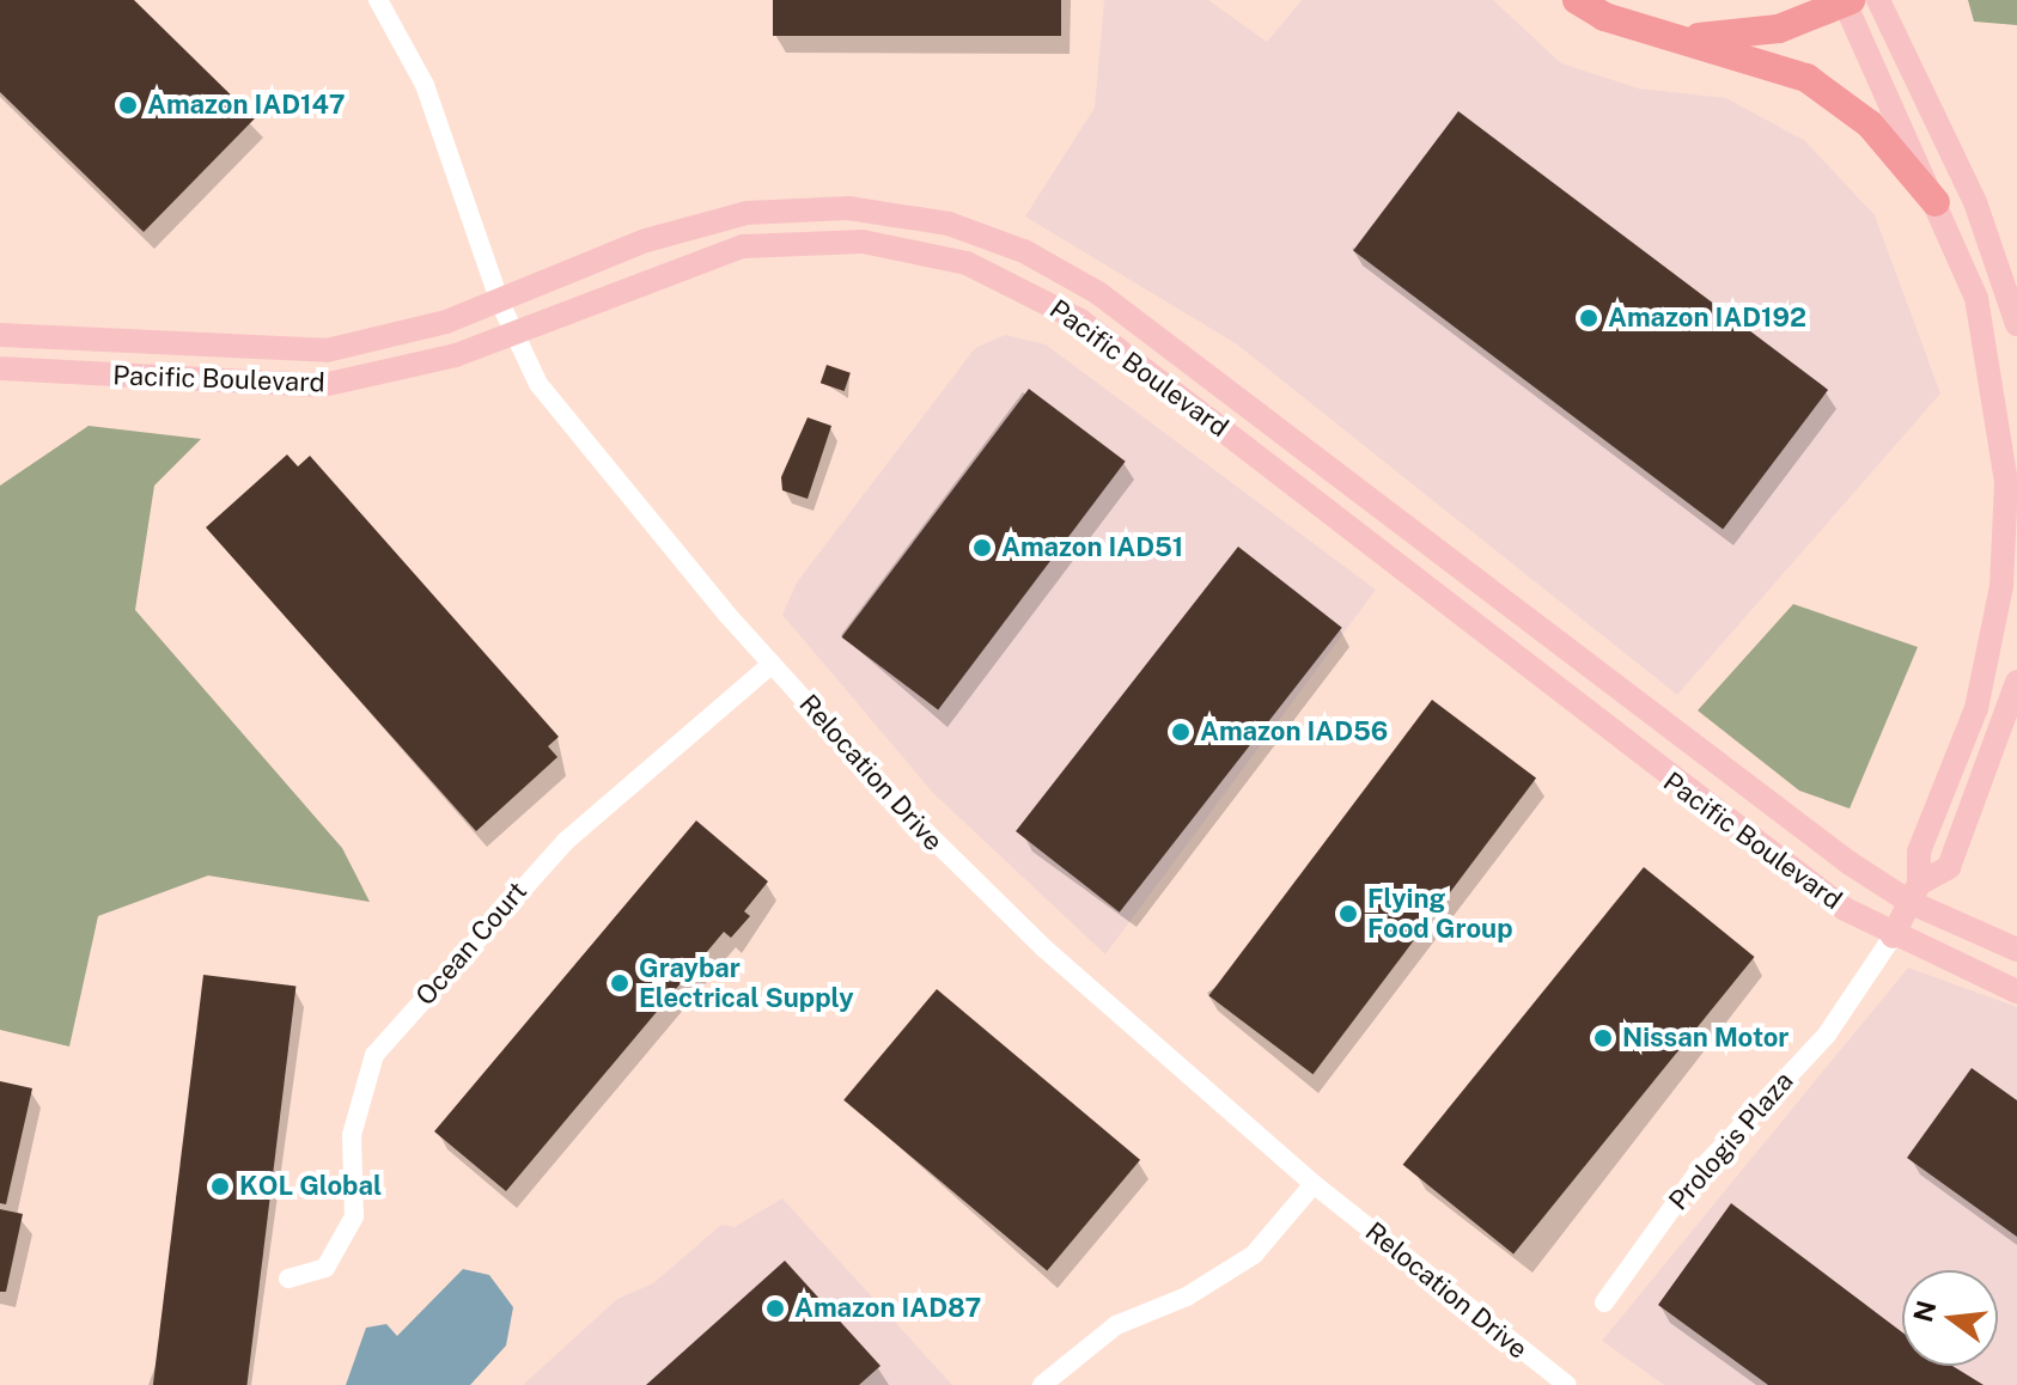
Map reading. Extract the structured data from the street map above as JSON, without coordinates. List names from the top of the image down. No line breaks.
{"streets":{"main road":["Pacific Boulevard"],"street":["Relocation Drive","Ocean Court","Prologis Plaza"]},"crossings":[["Pacific Boulevard","Relocation Drive"],["Pacific Boulevard","Prologis Plaza"],["Relocation Drive","Ocean Court"]],"places":["Amazon IAD147","Amazon IAD192","Amazon IAD51","Amazon IAD56","Flying Food Group","Graybar Electrical Supply","Nissan Motor","KOL Global","Amazon IAD87"],"north":"left"}
